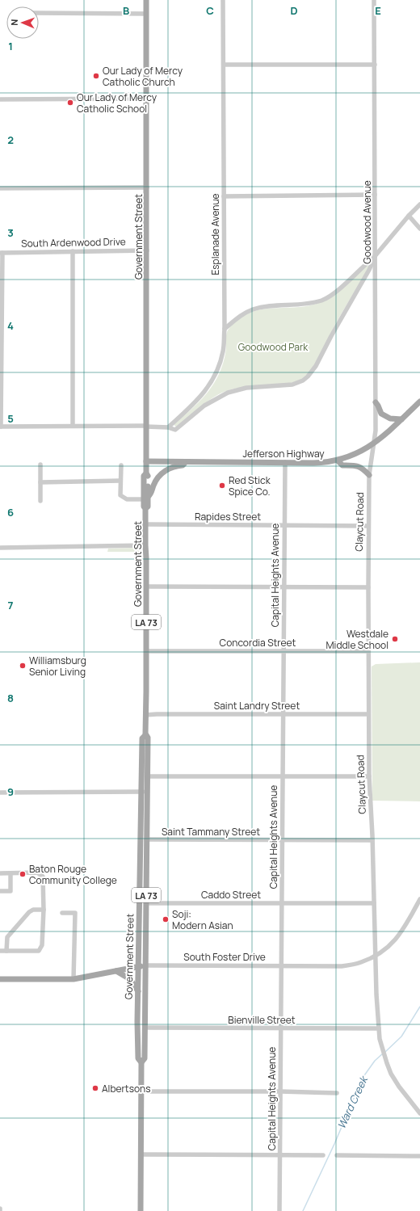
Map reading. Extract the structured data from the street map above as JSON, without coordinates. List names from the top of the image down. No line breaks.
{"streets":{"main road":["Government Street","Jefferson Highway","LA 73","South Foster Drive"],"street":["Goodwood Avenue","Esplanade Avenue","South Ardenwood Drive","Rapides Street","Claycut Road","Capital Heights Avenue","Concordia Street","Saint Landry Street","Saint Tammany Street","Caddo Street","Bienville Street"]},"crossings":[["Goodwood Avenue","Jefferson Highway"],["Goodwood Avenue","Claycut Road"],["Government Street","South Ardenwood Drive"],["Government Street","Jefferson Highway"],["Government Street","Rapides Street"],["Government Street","Concordia Street"],["Government Street","Saint Landry Street"],["Government Street","Saint Tammany Street"],["Government Street","Caddo Street"],["Government Street","South Foster Drive"],["Government Street","Bienville Street"],["Jefferson Highway","Claycut Road"],["Jefferson Highway","Capital Heights Avenue"],["Rapides Street","Claycut Road"],["Rapides Street","Capital Heights Avenue"],["Claycut Road","Concordia Street"],["Claycut Road","Saint Landry Street"],["Claycut Road","Saint Tammany Street"],["Claycut Road","Caddo Street"],["Claycut Road","South Foster Drive"],["Claycut Road","Bienville Street"],["Capital Heights Avenue","Concordia Street"],["Capital Heights Avenue","Saint Landry Street"],["Capital Heights Avenue","Saint Tammany Street"],["Capital Heights Avenue","Caddo Street"],["Capital Heights Avenue","South Foster Drive"],["Capital Heights Avenue","Bienville Street"]],"water":["Ward Creek"],"parks":["Goodwood Park"],"places":["Our Lady of Mercy Catholic Church","Our Lady of Mercy Catholic School","Red Stick Spice Co.","Westdale Middle School","Williamsburg Senior Living","Baton Rouge Community College","Soji: Modern Asian","Albertsons"],"north":"left","grid":{"columns":["B","C","D","E"],"rows":["1","2","3","4","5","6","7","8","9"]}}
